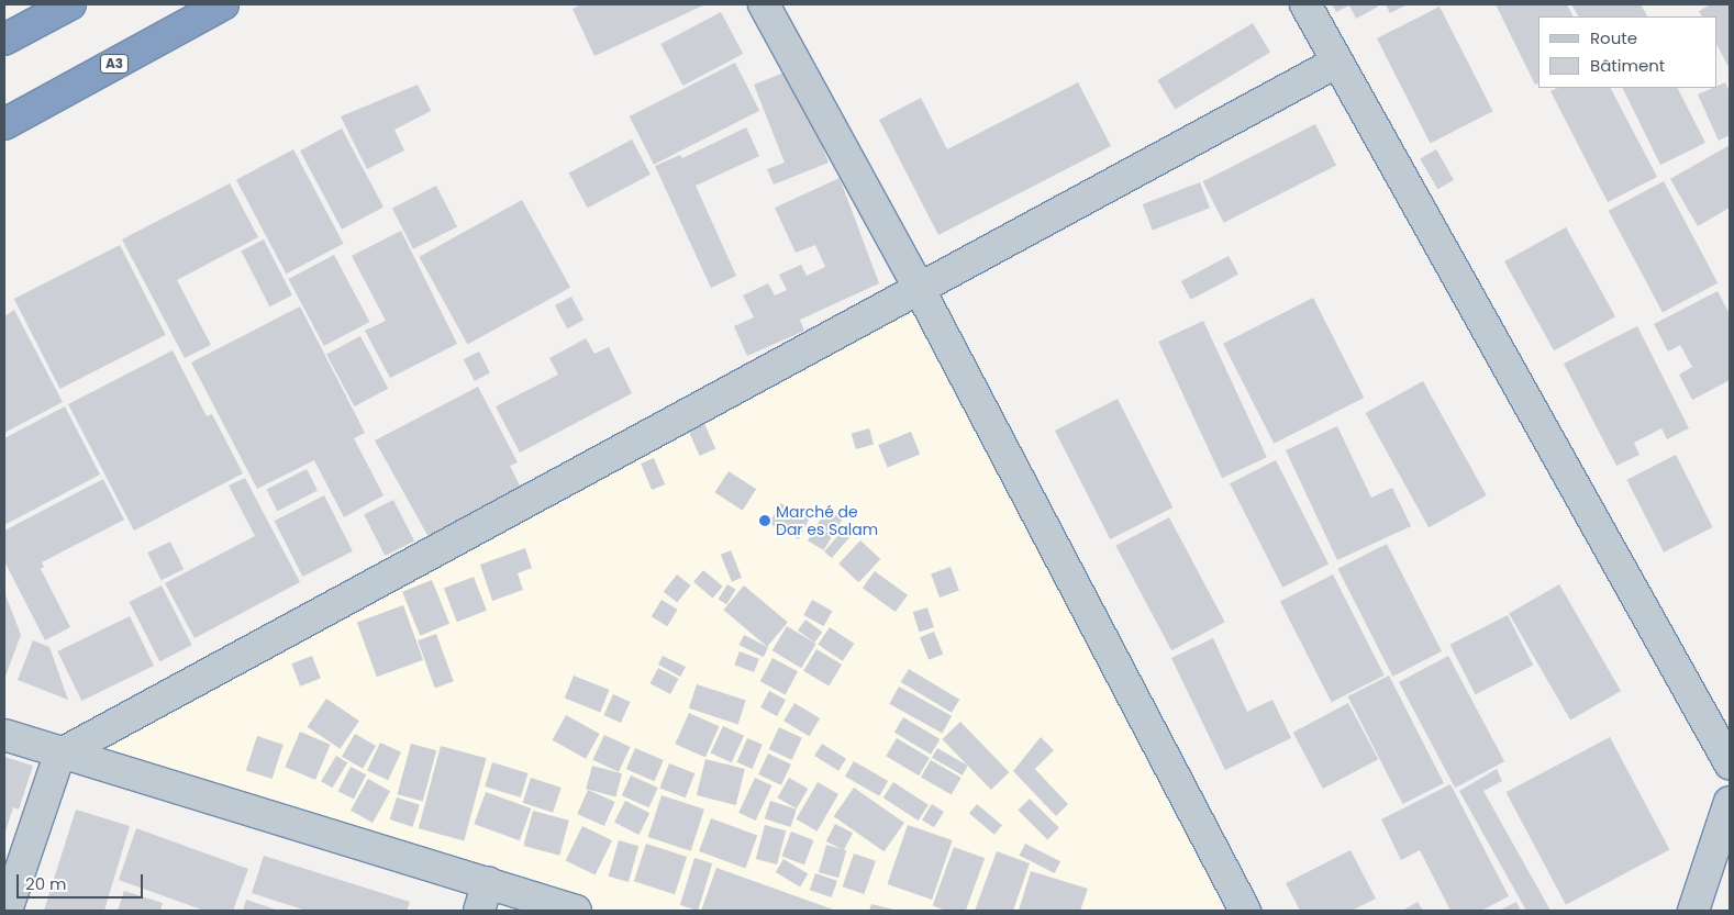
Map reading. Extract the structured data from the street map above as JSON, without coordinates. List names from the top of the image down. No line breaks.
{"streets":{"highway":["A3"]},"places":["Marché de Dar es Salam"],"legend":["Route","Bâtiment"],"scale_bar":"20 m"}
